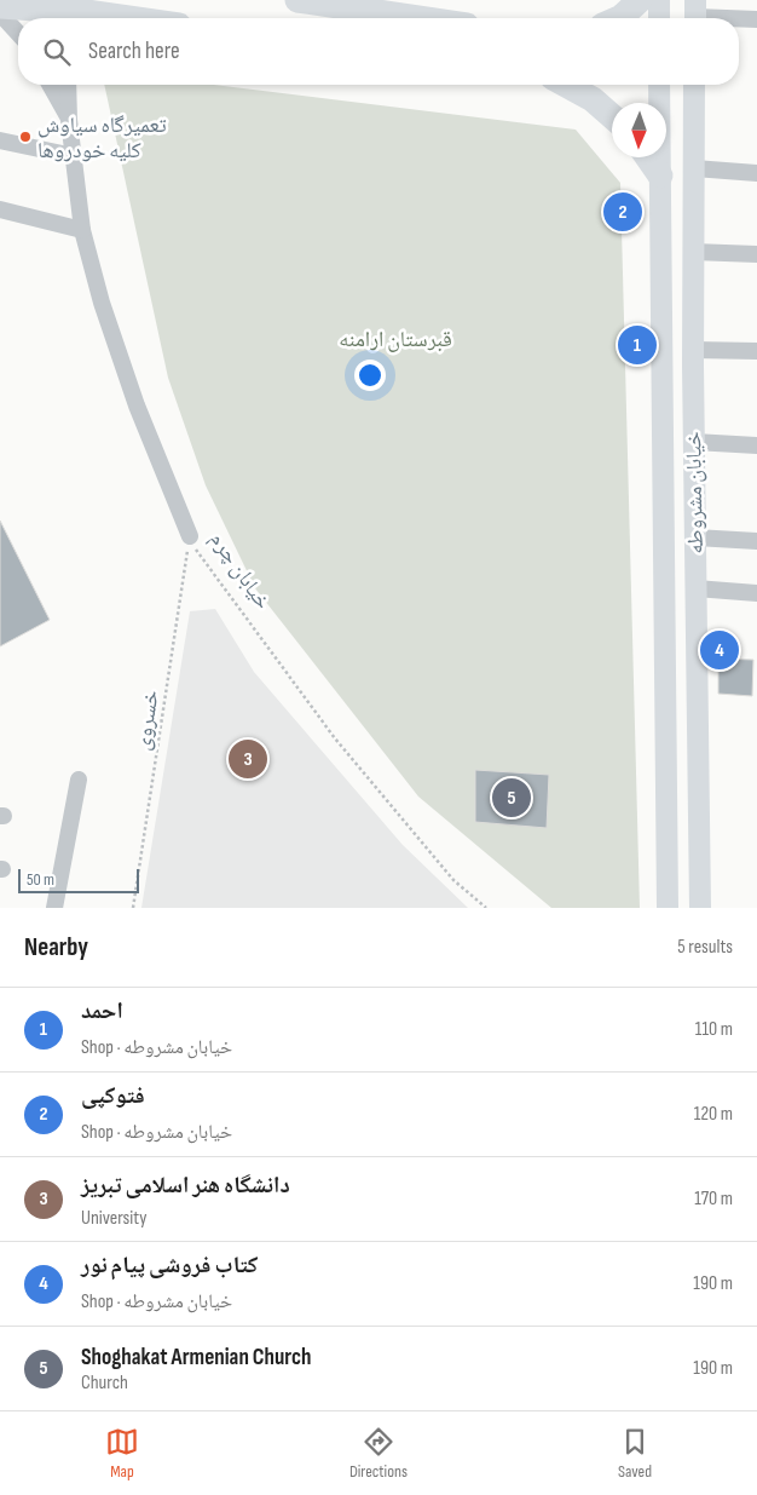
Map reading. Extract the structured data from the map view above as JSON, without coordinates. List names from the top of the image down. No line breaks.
{"streets":{"main road":["خیابان مشروطه"],"street":["خیابان چرم"],"path":["خسروی"]},"crossings":[["خیابان چرم","خسروی"]],"parks":["قبرستان ارامنه"],"places":["تعمیرگاه سیاوش کلیه خودروها"],"scale_bar":"50 m","north":"bottom","page":{"search":"Search here","pins":["2","1","4","3","5"],"scale":"50 m","heading":["Nearby","5 results"],"list":[{"mark":"1","name":"احمد","note":"Shop · خیابان مشروطه","value":"110 m"},{"mark":"2","name":"فتوکپی","note":"Shop · خیابان مشروطه","value":"120 m"},{"mark":"3","name":"دانشگاه هنر اسلامی تبریز","note":"University","value":"170 m"},{"mark":"4","name":"کتاب فروشی پیام نور","note":"Shop · خیابان مشروطه","value":"190 m"},{"mark":"5","name":"Shoghakat Armenian Church","note":"Church","value":"190 m"}],"nav":["Map","Directions","Saved"]}}
